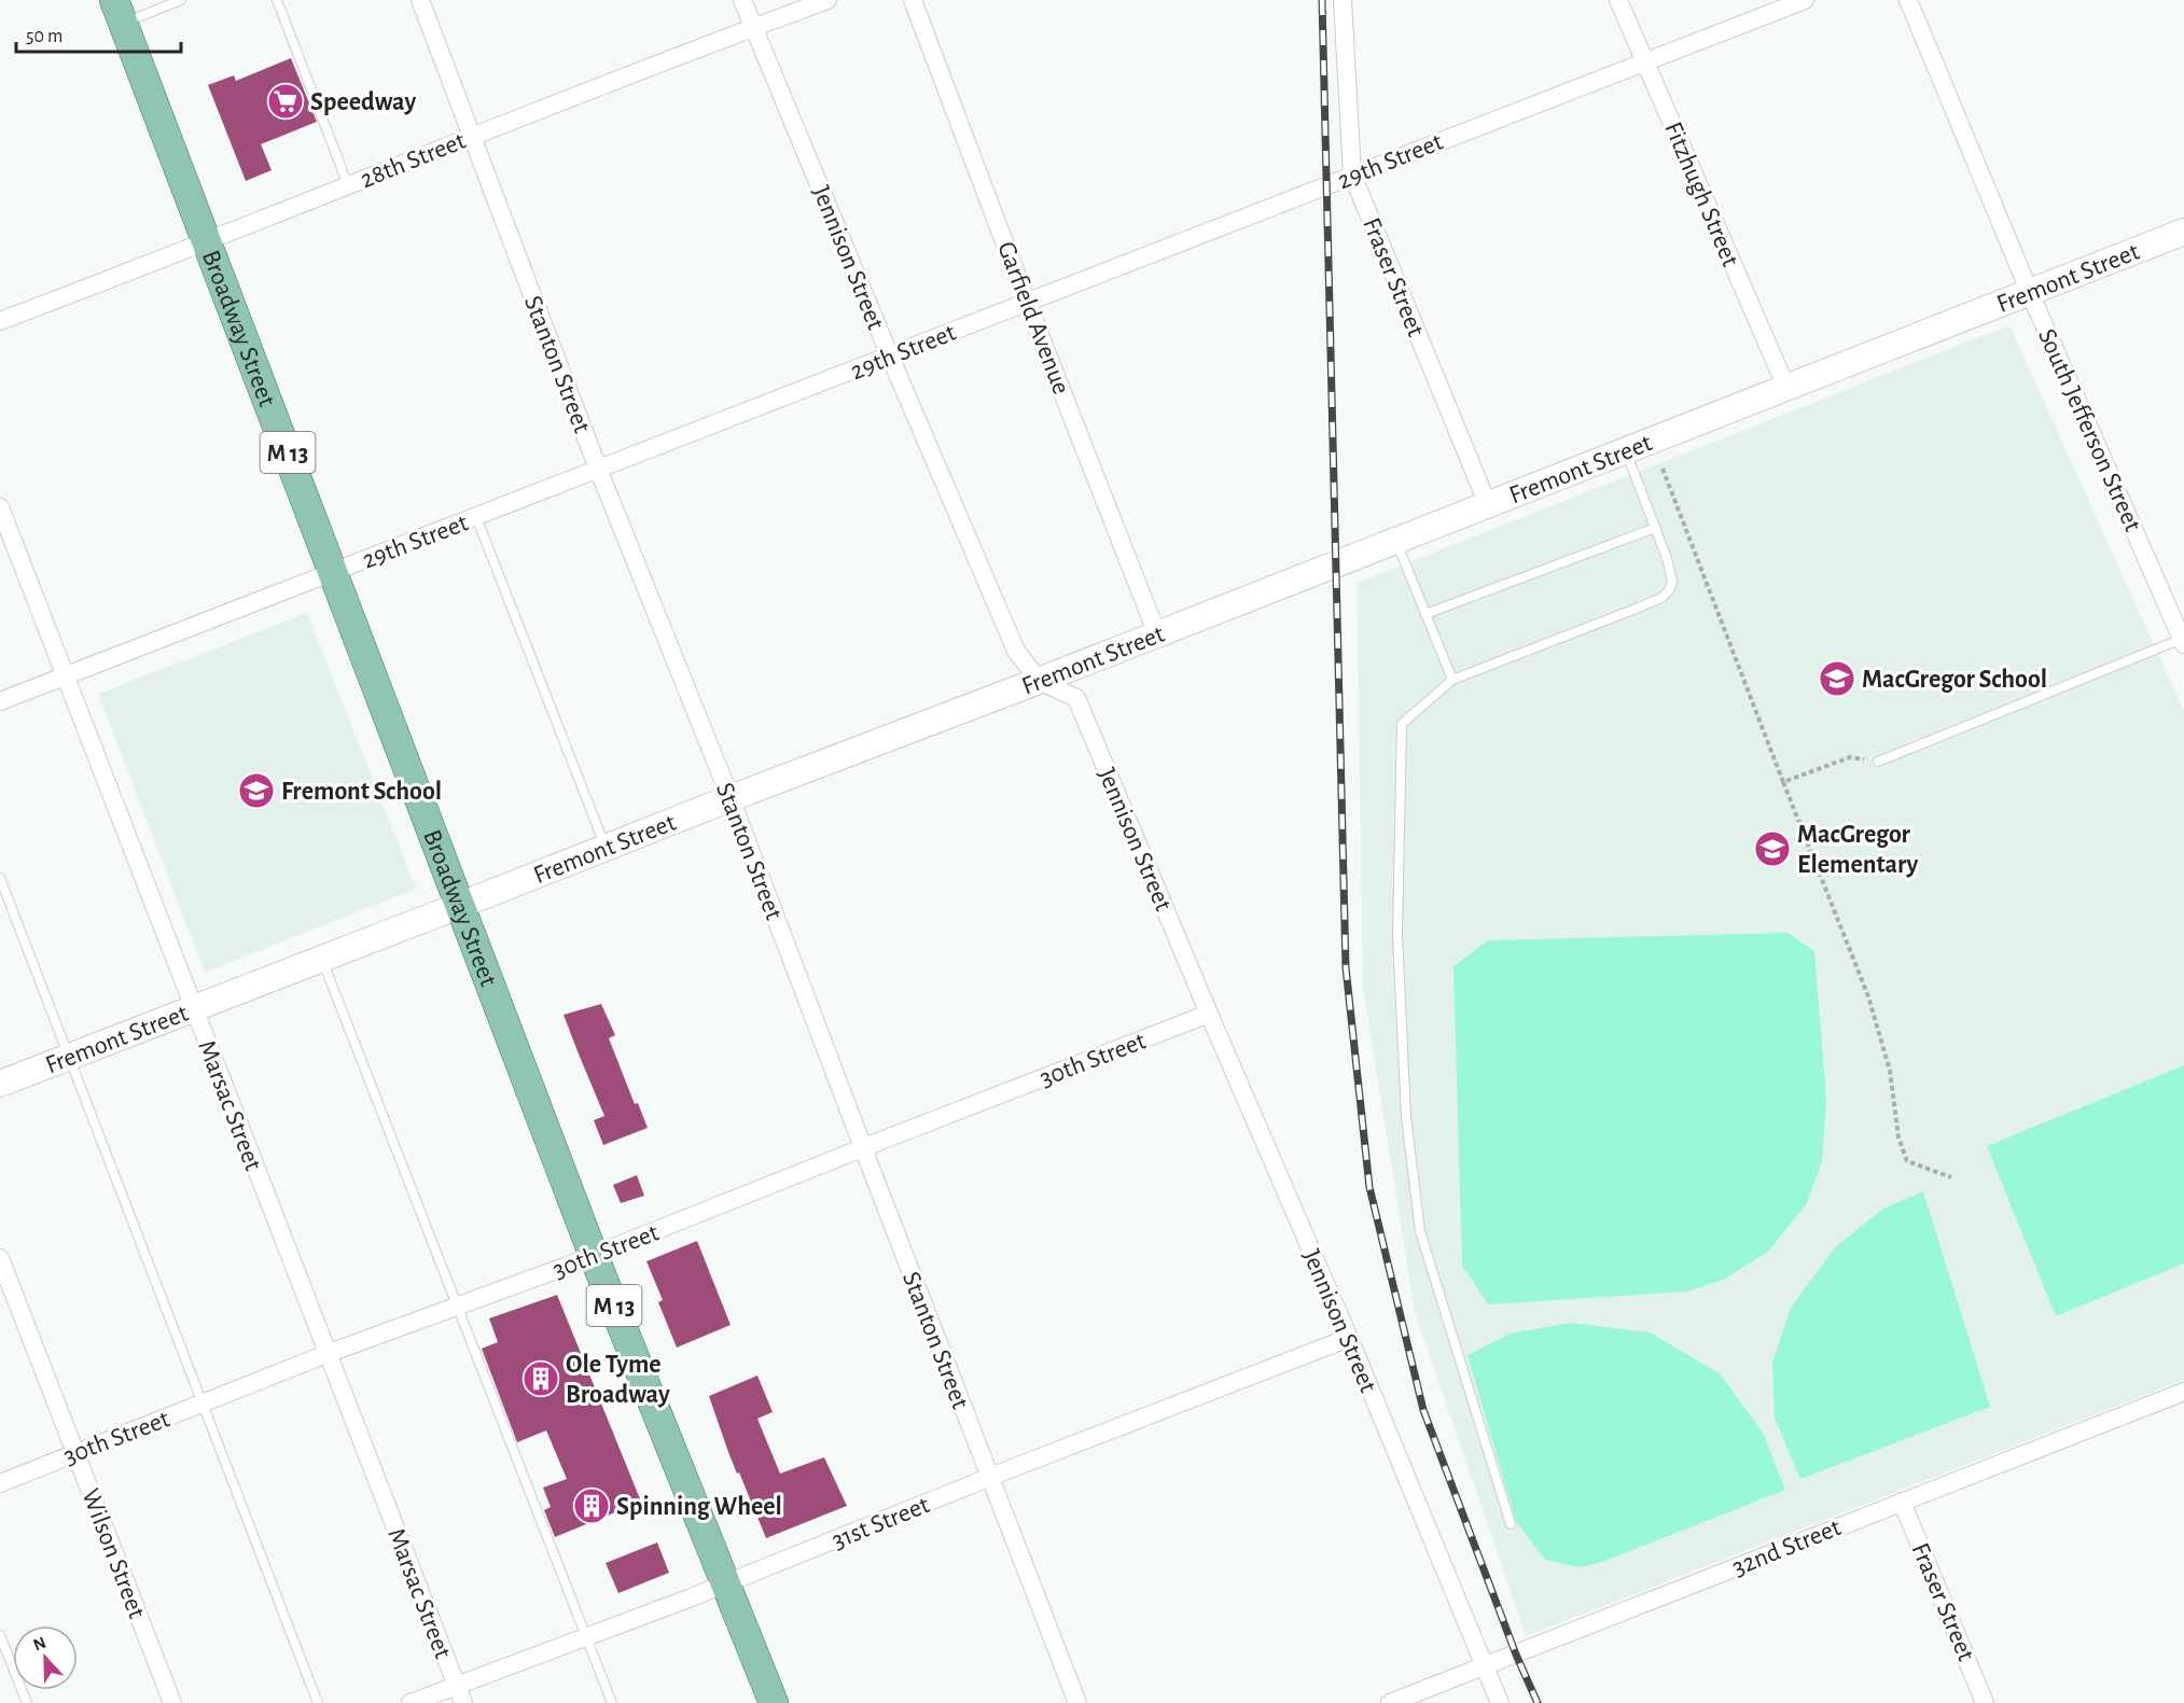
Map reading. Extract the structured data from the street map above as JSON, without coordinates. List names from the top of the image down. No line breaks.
{"streets":{"main road":["Broadway Street","M 13"],"street":["28th Street","29th Street","Fitzhugh Street","Jennison Street","Fraser Street","Fremont Street","Garfield Avenue","Stanton Street","South Jefferson Street","30th Street","Marsac Street","31st Street","32nd Street","Wilson Street"]},"crossings":[["28th Street","Jennison Street"],["28th Street","Broadway Street"],["28th Street","Stanton Street"],["29th Street","Fitzhugh Street"],["29th Street","Jennison Street"],["29th Street","Fraser Street"],["29th Street","Garfield Avenue"],["29th Street","Broadway Street"],["29th Street","Stanton Street"],["29th Street","Marsac Street"],["Fitzhugh Street","Fremont Street"],["Jennison Street","Fremont Street"],["Jennison Street","30th Street"],["Jennison Street","31st Street"],["Jennison Street","32nd Street"],["Fraser Street","Fremont Street"],["Fraser Street","32nd Street"],["Fremont Street","Garfield Avenue"],["Fremont Street","Broadway Street"],["Fremont Street","Stanton Street"],["Fremont Street","South Jefferson Street"],["Fremont Street","Marsac Street"],["Broadway Street","30th Street"],["Broadway Street","31st Street"],["Stanton Street","30th Street"],["Stanton Street","31st Street"],["30th Street","Marsac Street"],["30th Street","Wilson Street"],["Marsac Street","31st Street"]],"places":{"supermarket":["Speedway"],"school or university":["MacGregor School","Fremont School","MacGregor Elementary"],"building":["Ole Tyme Broadway","Spinning Wheel"]},"scale_bar":"50 m","north":"top"}
